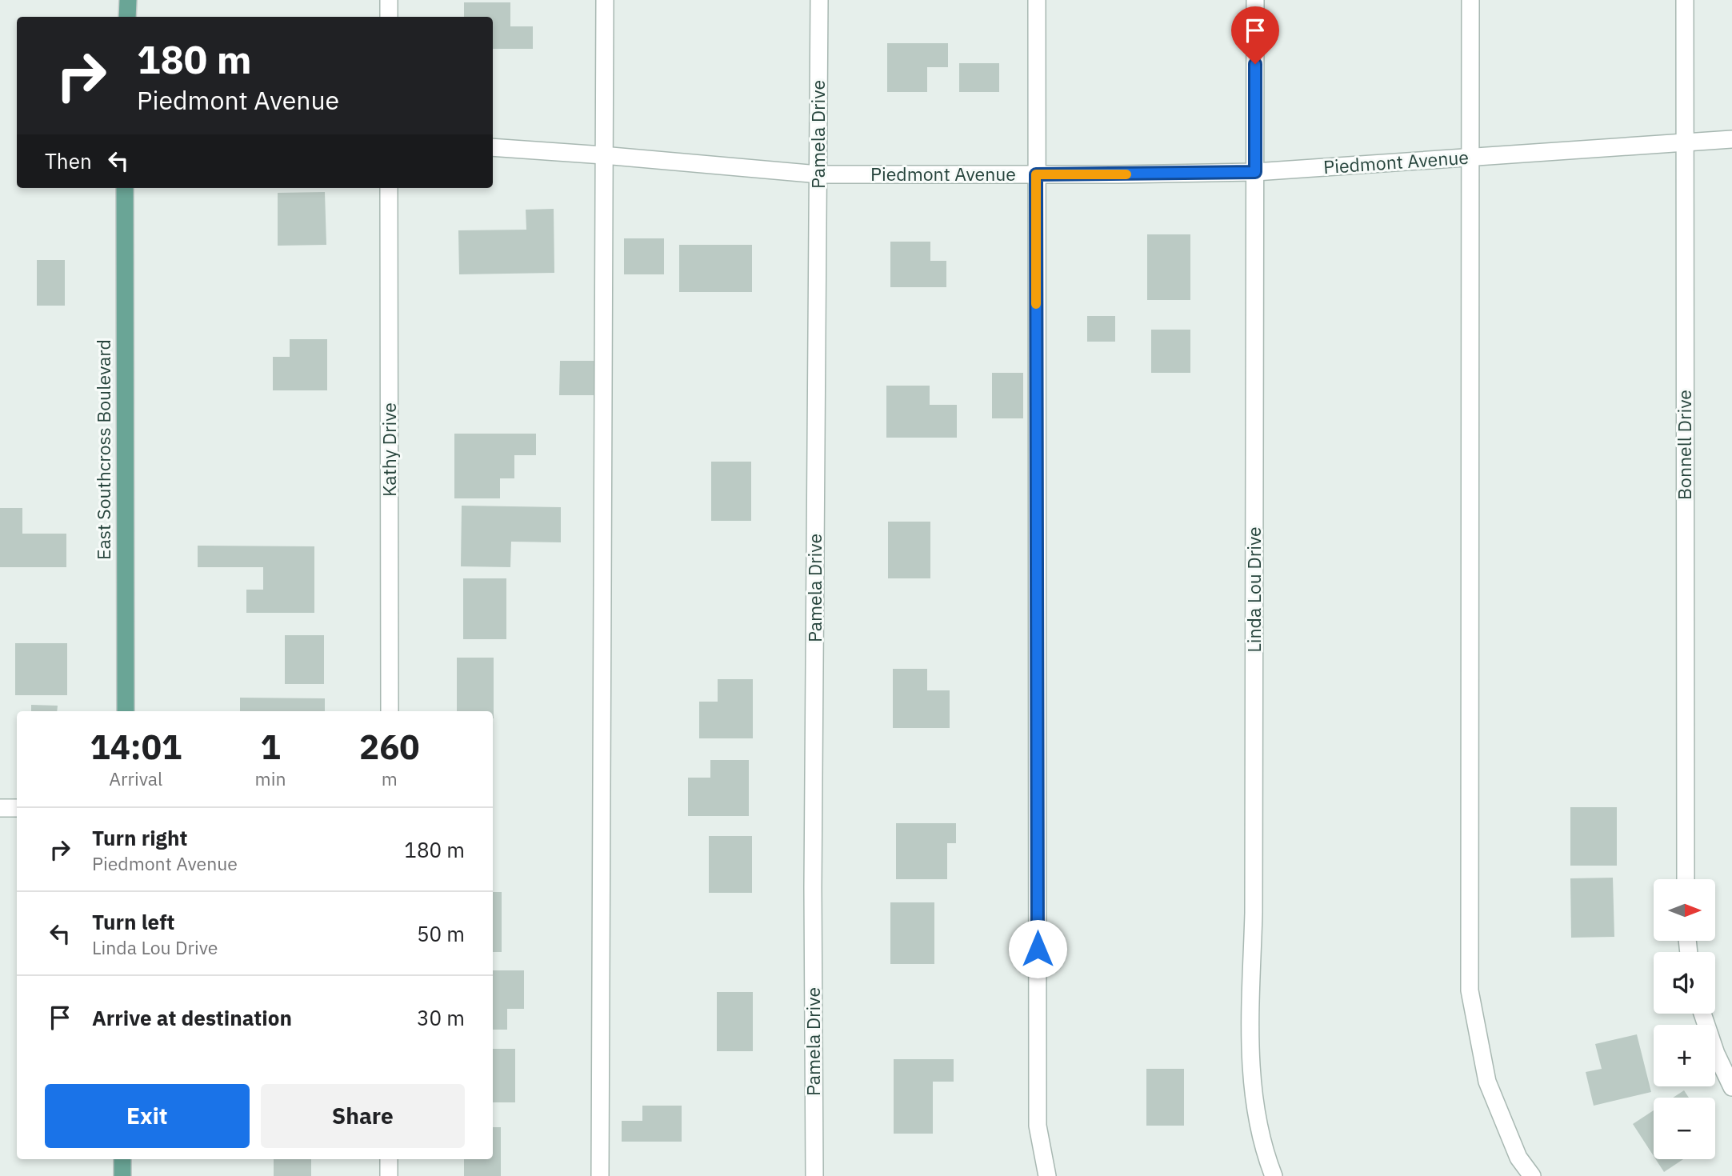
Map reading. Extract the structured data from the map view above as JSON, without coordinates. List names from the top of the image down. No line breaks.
{"streets":{"main road":["East Southcross Boulevard"],"street":["Pamela Drive","Piedmont Avenue","Bonnell Drive","Kathy Drive","Linda Lou Drive"]},"crossings":[["Pamela Drive","Piedmont Avenue"],["Piedmont Avenue","Bonnell Drive"],["Piedmont Avenue","Linda Lou Drive"]],"north":"right","page":{"turn":["180 m","Piedmont Avenue"],"then":"Then","eta":["14:01","Arrival","1","min","260","m"],"list":[{"name":"Turn right","note":"Piedmont Avenue","value":"180 m"},{"name":"Turn left","note":"Linda Lou Drive","value":"50 m"},{"name":"Arrive at destination","value":"30 m"}],"map_buttons":["+","−"],"buttons":["Exit","Share"]}}
